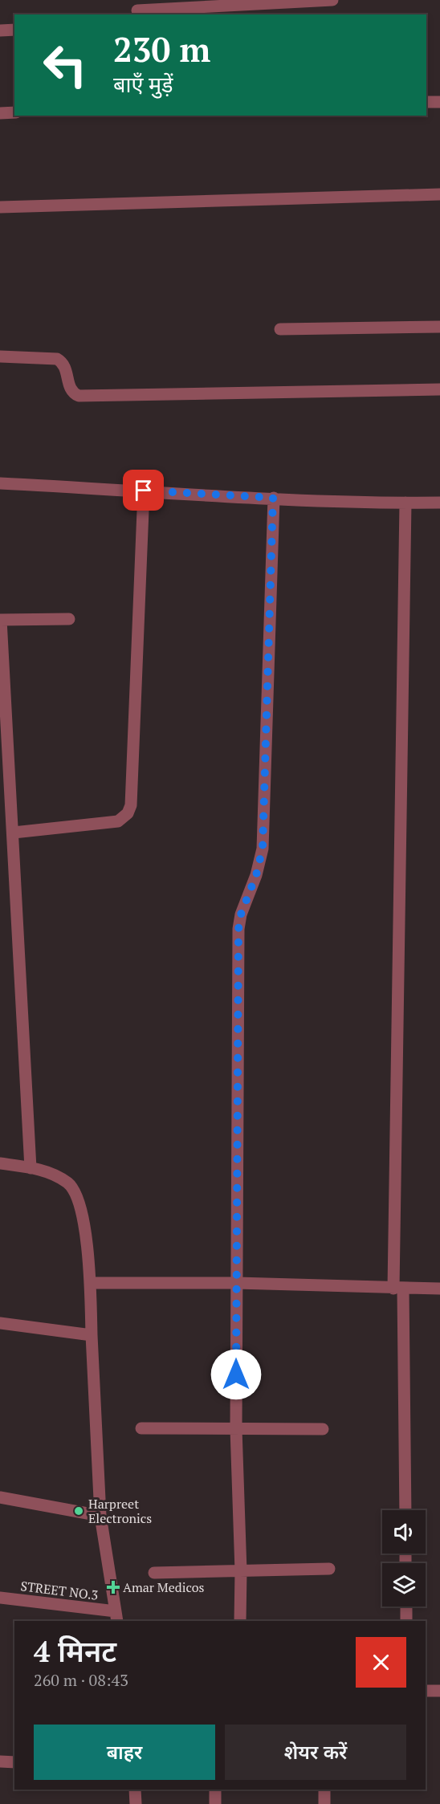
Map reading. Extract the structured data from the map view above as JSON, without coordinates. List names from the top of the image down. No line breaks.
{"streets":{"street":["STREET NO.3"]},"places":{"other":["Harpreet Electronics"],"health":["Amar Medicos"]},"page":{"turn":["230 m","बाएँ मुड़ें"],"heading":["4 मिनट","260 m · 08:43"],"buttons":["बाहर","शेयर करें"]}}
